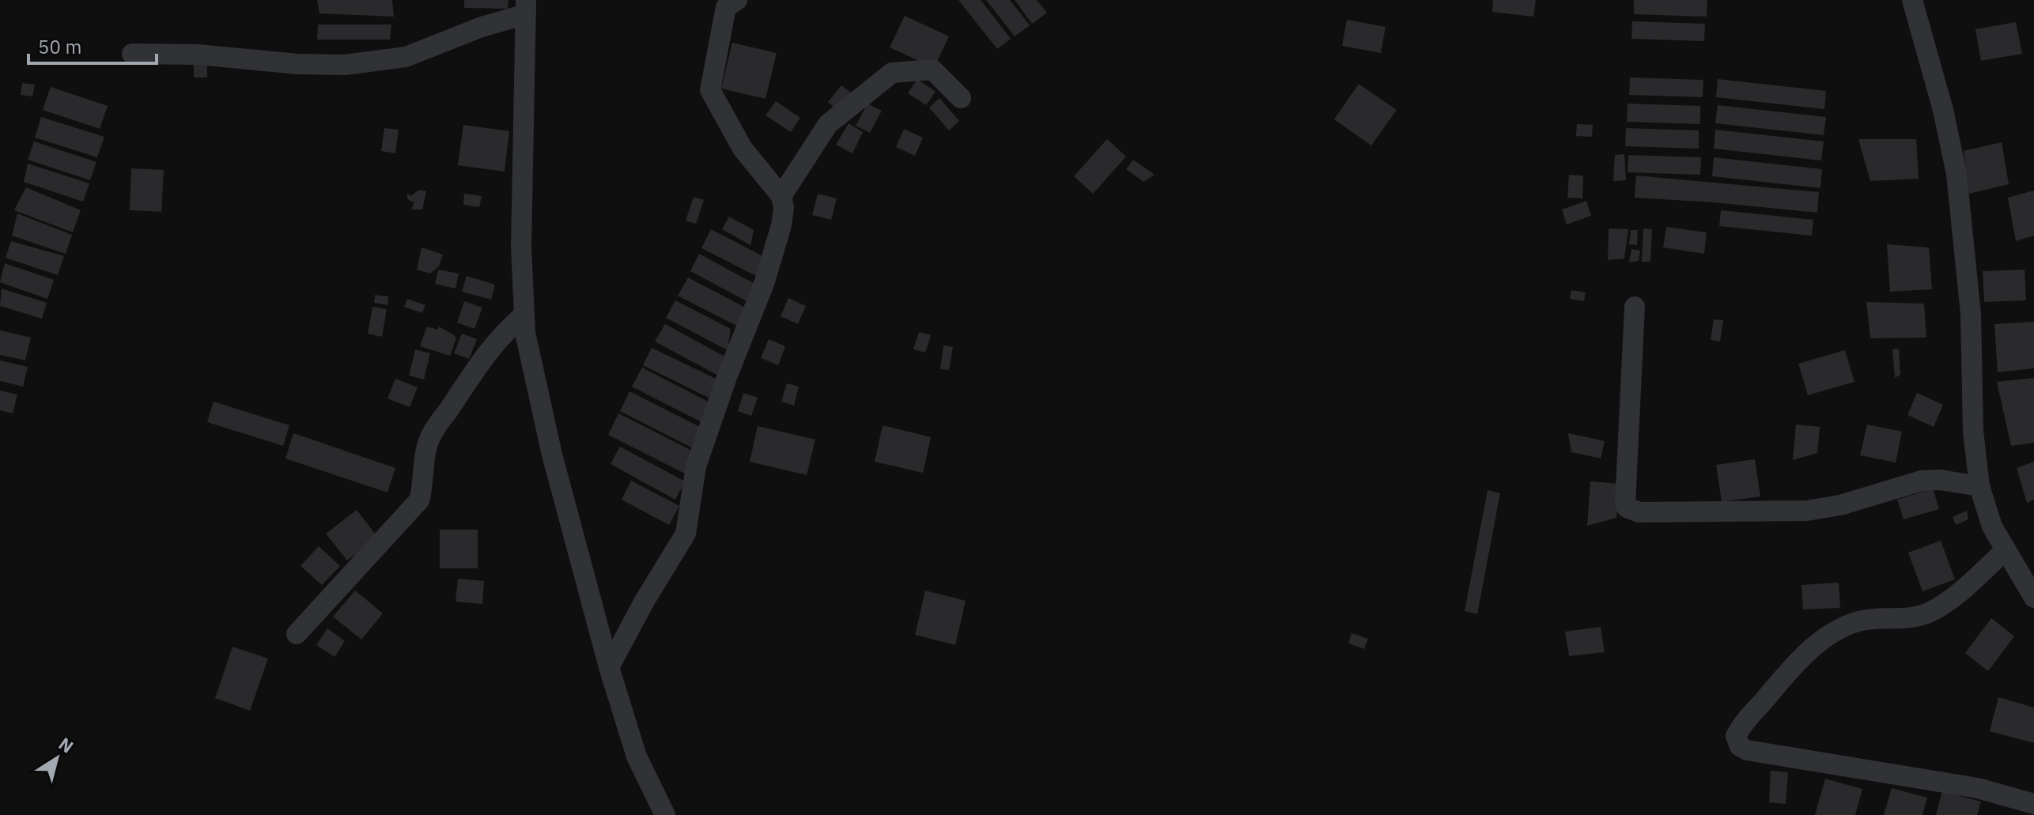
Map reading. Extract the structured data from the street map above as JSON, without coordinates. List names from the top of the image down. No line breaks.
{"scale_bar":"50 m","north":"top right"}
